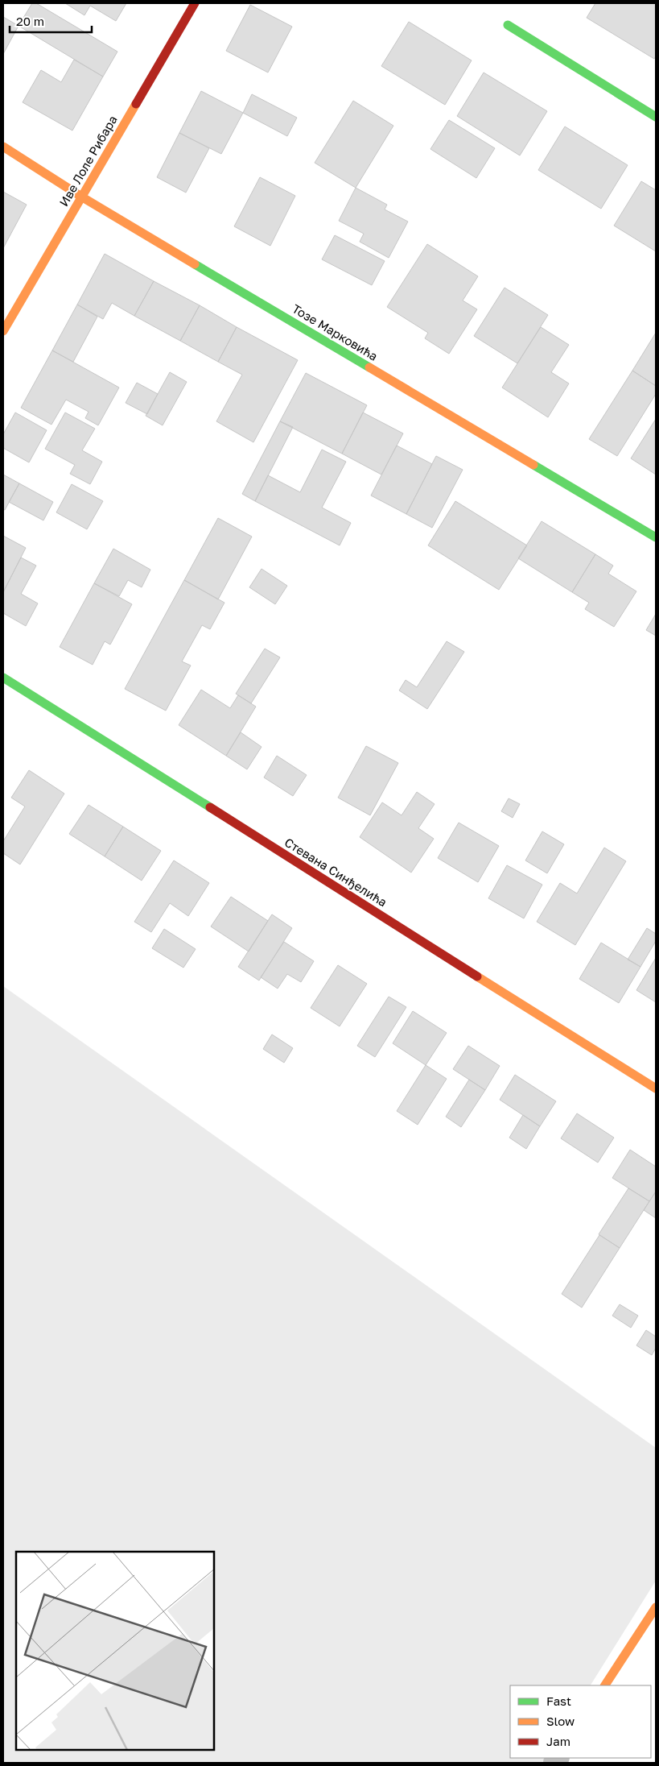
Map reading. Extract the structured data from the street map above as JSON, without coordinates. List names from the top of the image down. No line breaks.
{"streets":{"street":["Иве Лоле Рибара","Тозе Марковића","Стевана Синђелића"]},"crossings":[["Иве Лоле Рибара","Тозе Марковића"]],"legend":["Fast","Slow","Jam"],"scale_bar":"20 m"}
